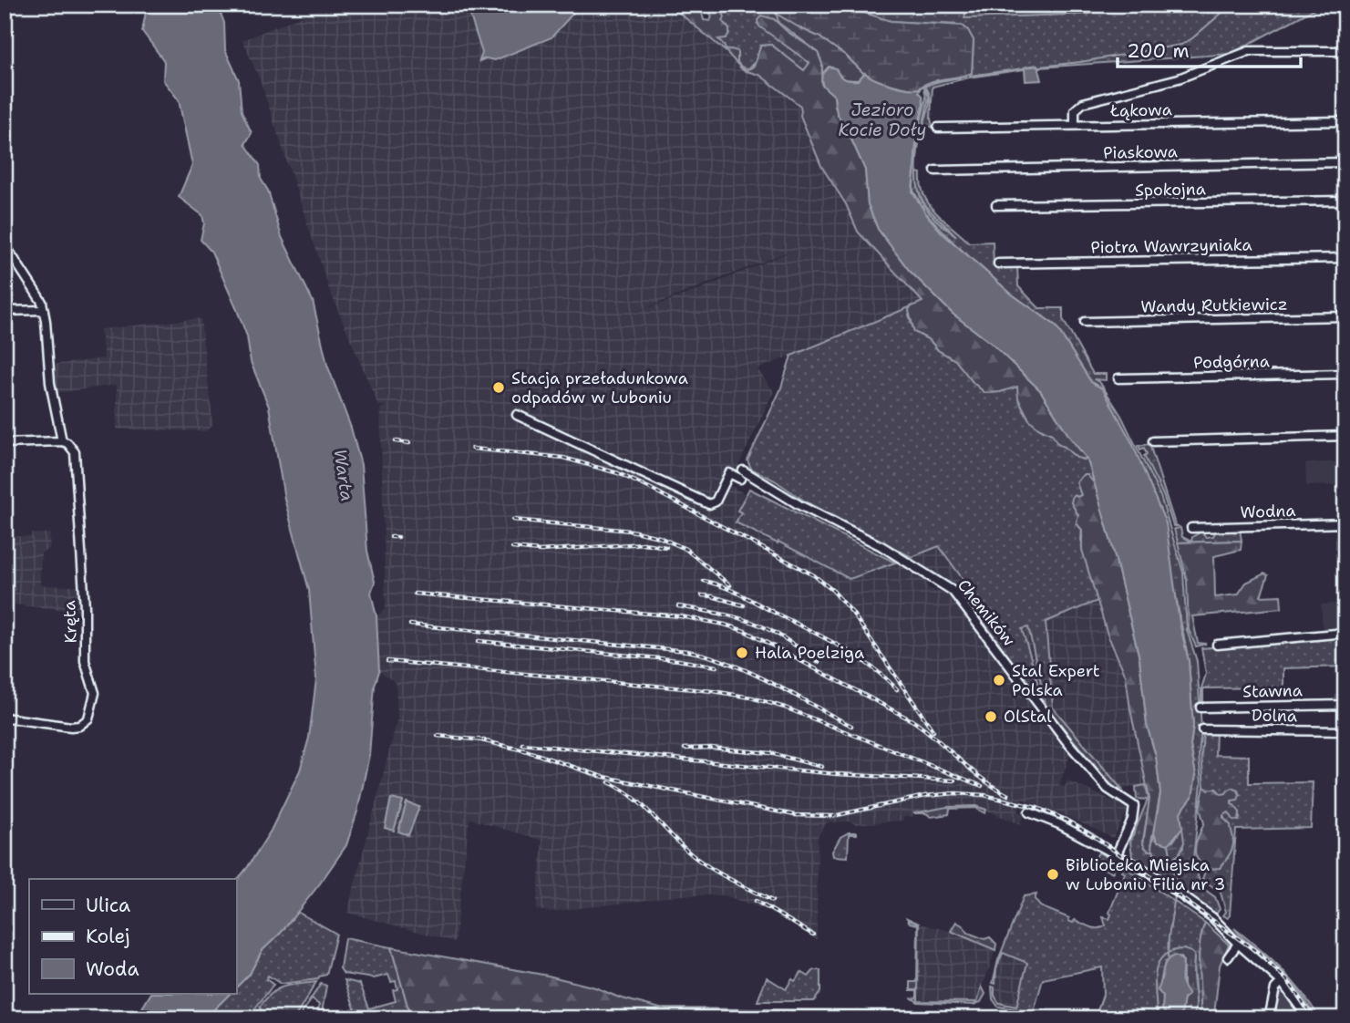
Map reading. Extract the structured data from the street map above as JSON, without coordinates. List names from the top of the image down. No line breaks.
{"streets":{"street":["Łąkowa","Piaskowa","Spokojna","Piotra Wawrzyniaka","Wandy Rutkiewicz","Podgórna","Wodna","Chemików","Kręta","Stawna","Dolna"]},"water":["Jezioro Kocie Doły","Warta"],"places":["Stacja przeładunkowa odpadów w Luboniu","Hala Poelziga","Stal Expert Polska","OlStal","Biblioteka Miejska w Luboniu Filia nr 3"],"legend":["Ulica","Kolej","Woda"],"scale_bar":"200 m"}
